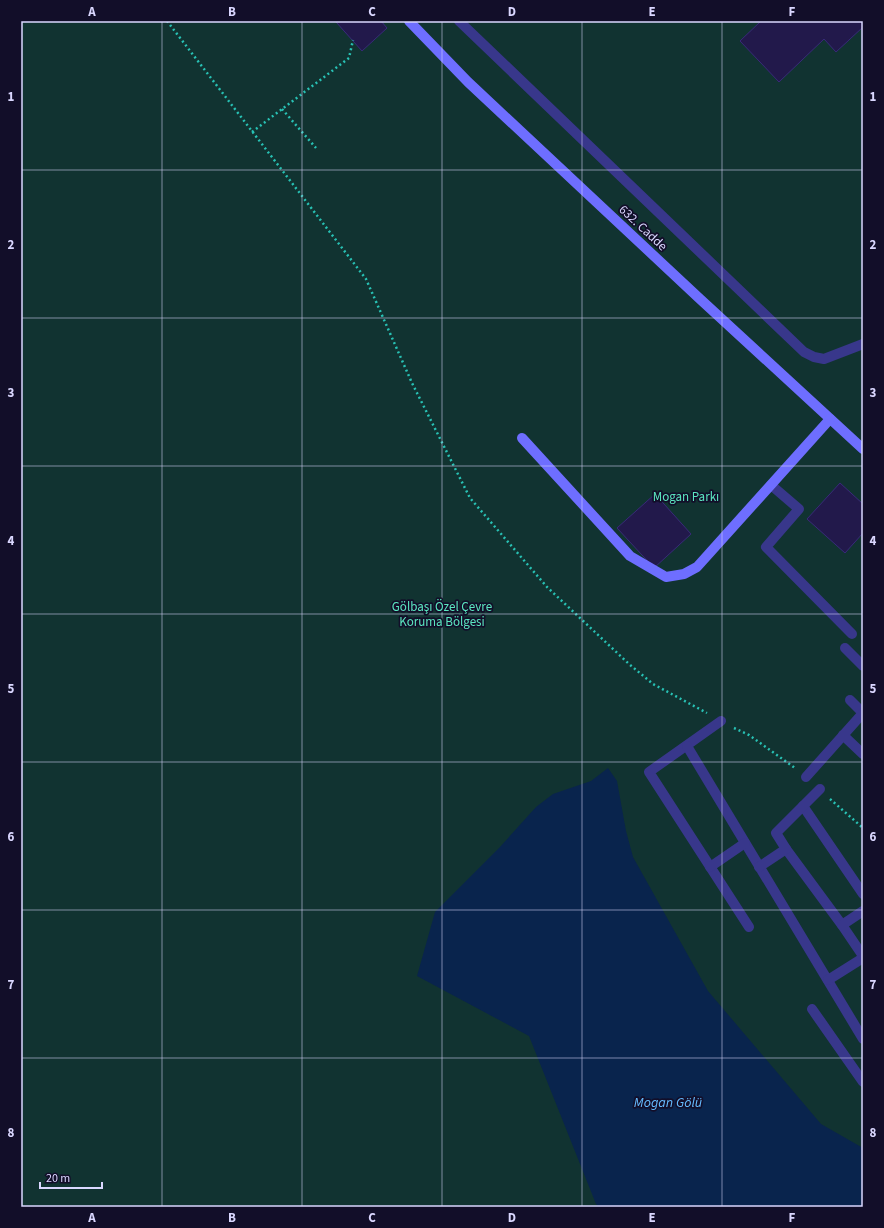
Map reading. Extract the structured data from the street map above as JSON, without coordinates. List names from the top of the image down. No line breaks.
{"streets":{"street":["632. Cadde"]},"water":["Mogan Gölü"],"parks":["Mogan Parkı","Gölbaşı Özel Çevre Koruma Bölgesi"],"scale_bar":"20 m","grid":{"columns":["A","B","C","D","E","F"],"rows":["1","2","3","4","5","6","7","8"]}}
